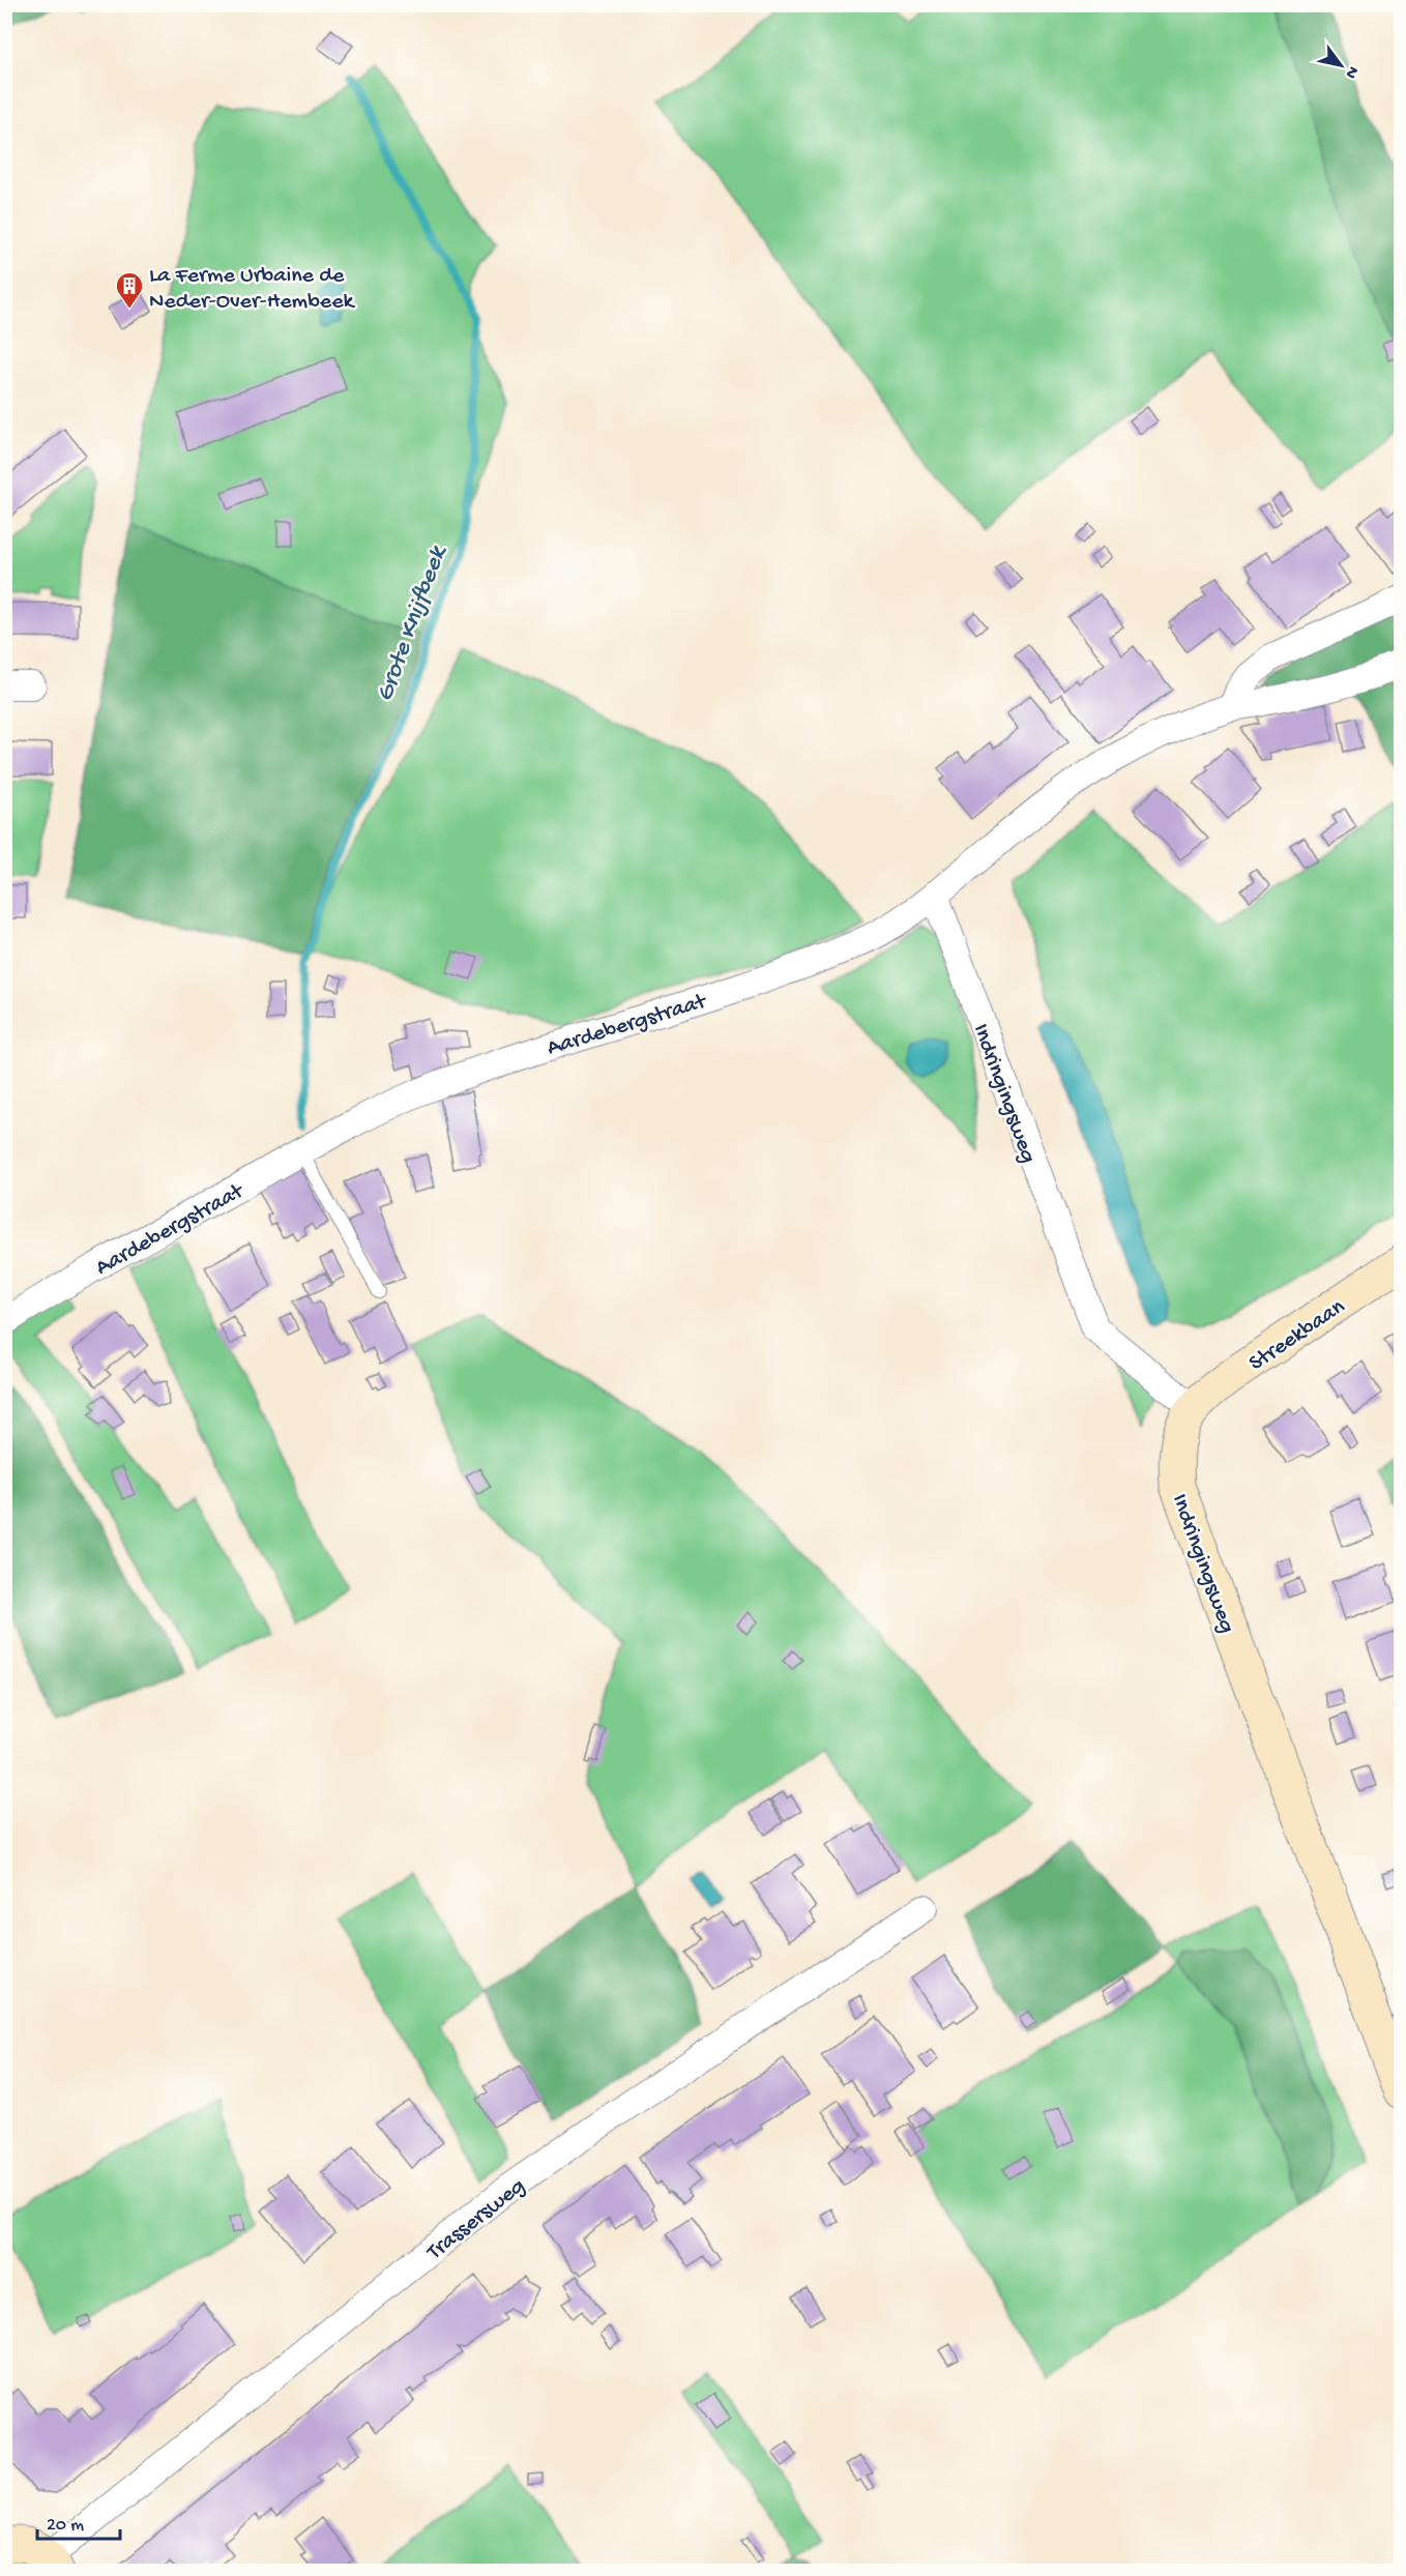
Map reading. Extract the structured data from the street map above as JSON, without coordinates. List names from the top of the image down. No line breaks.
{"streets":{"street":["Aardebergstraat","Indringingsweg","Streekbaan","Trassersweg"]},"crossings":[["Aardebergstraat","Indringingsweg"],["Indringingsweg","Streekbaan"]],"water":["Grote Knijfbeek"],"places":{"building":["La Ferme Urbaine de Neder-Over-Hembeek"]},"scale_bar":"20 m","north":"bottom right"}
